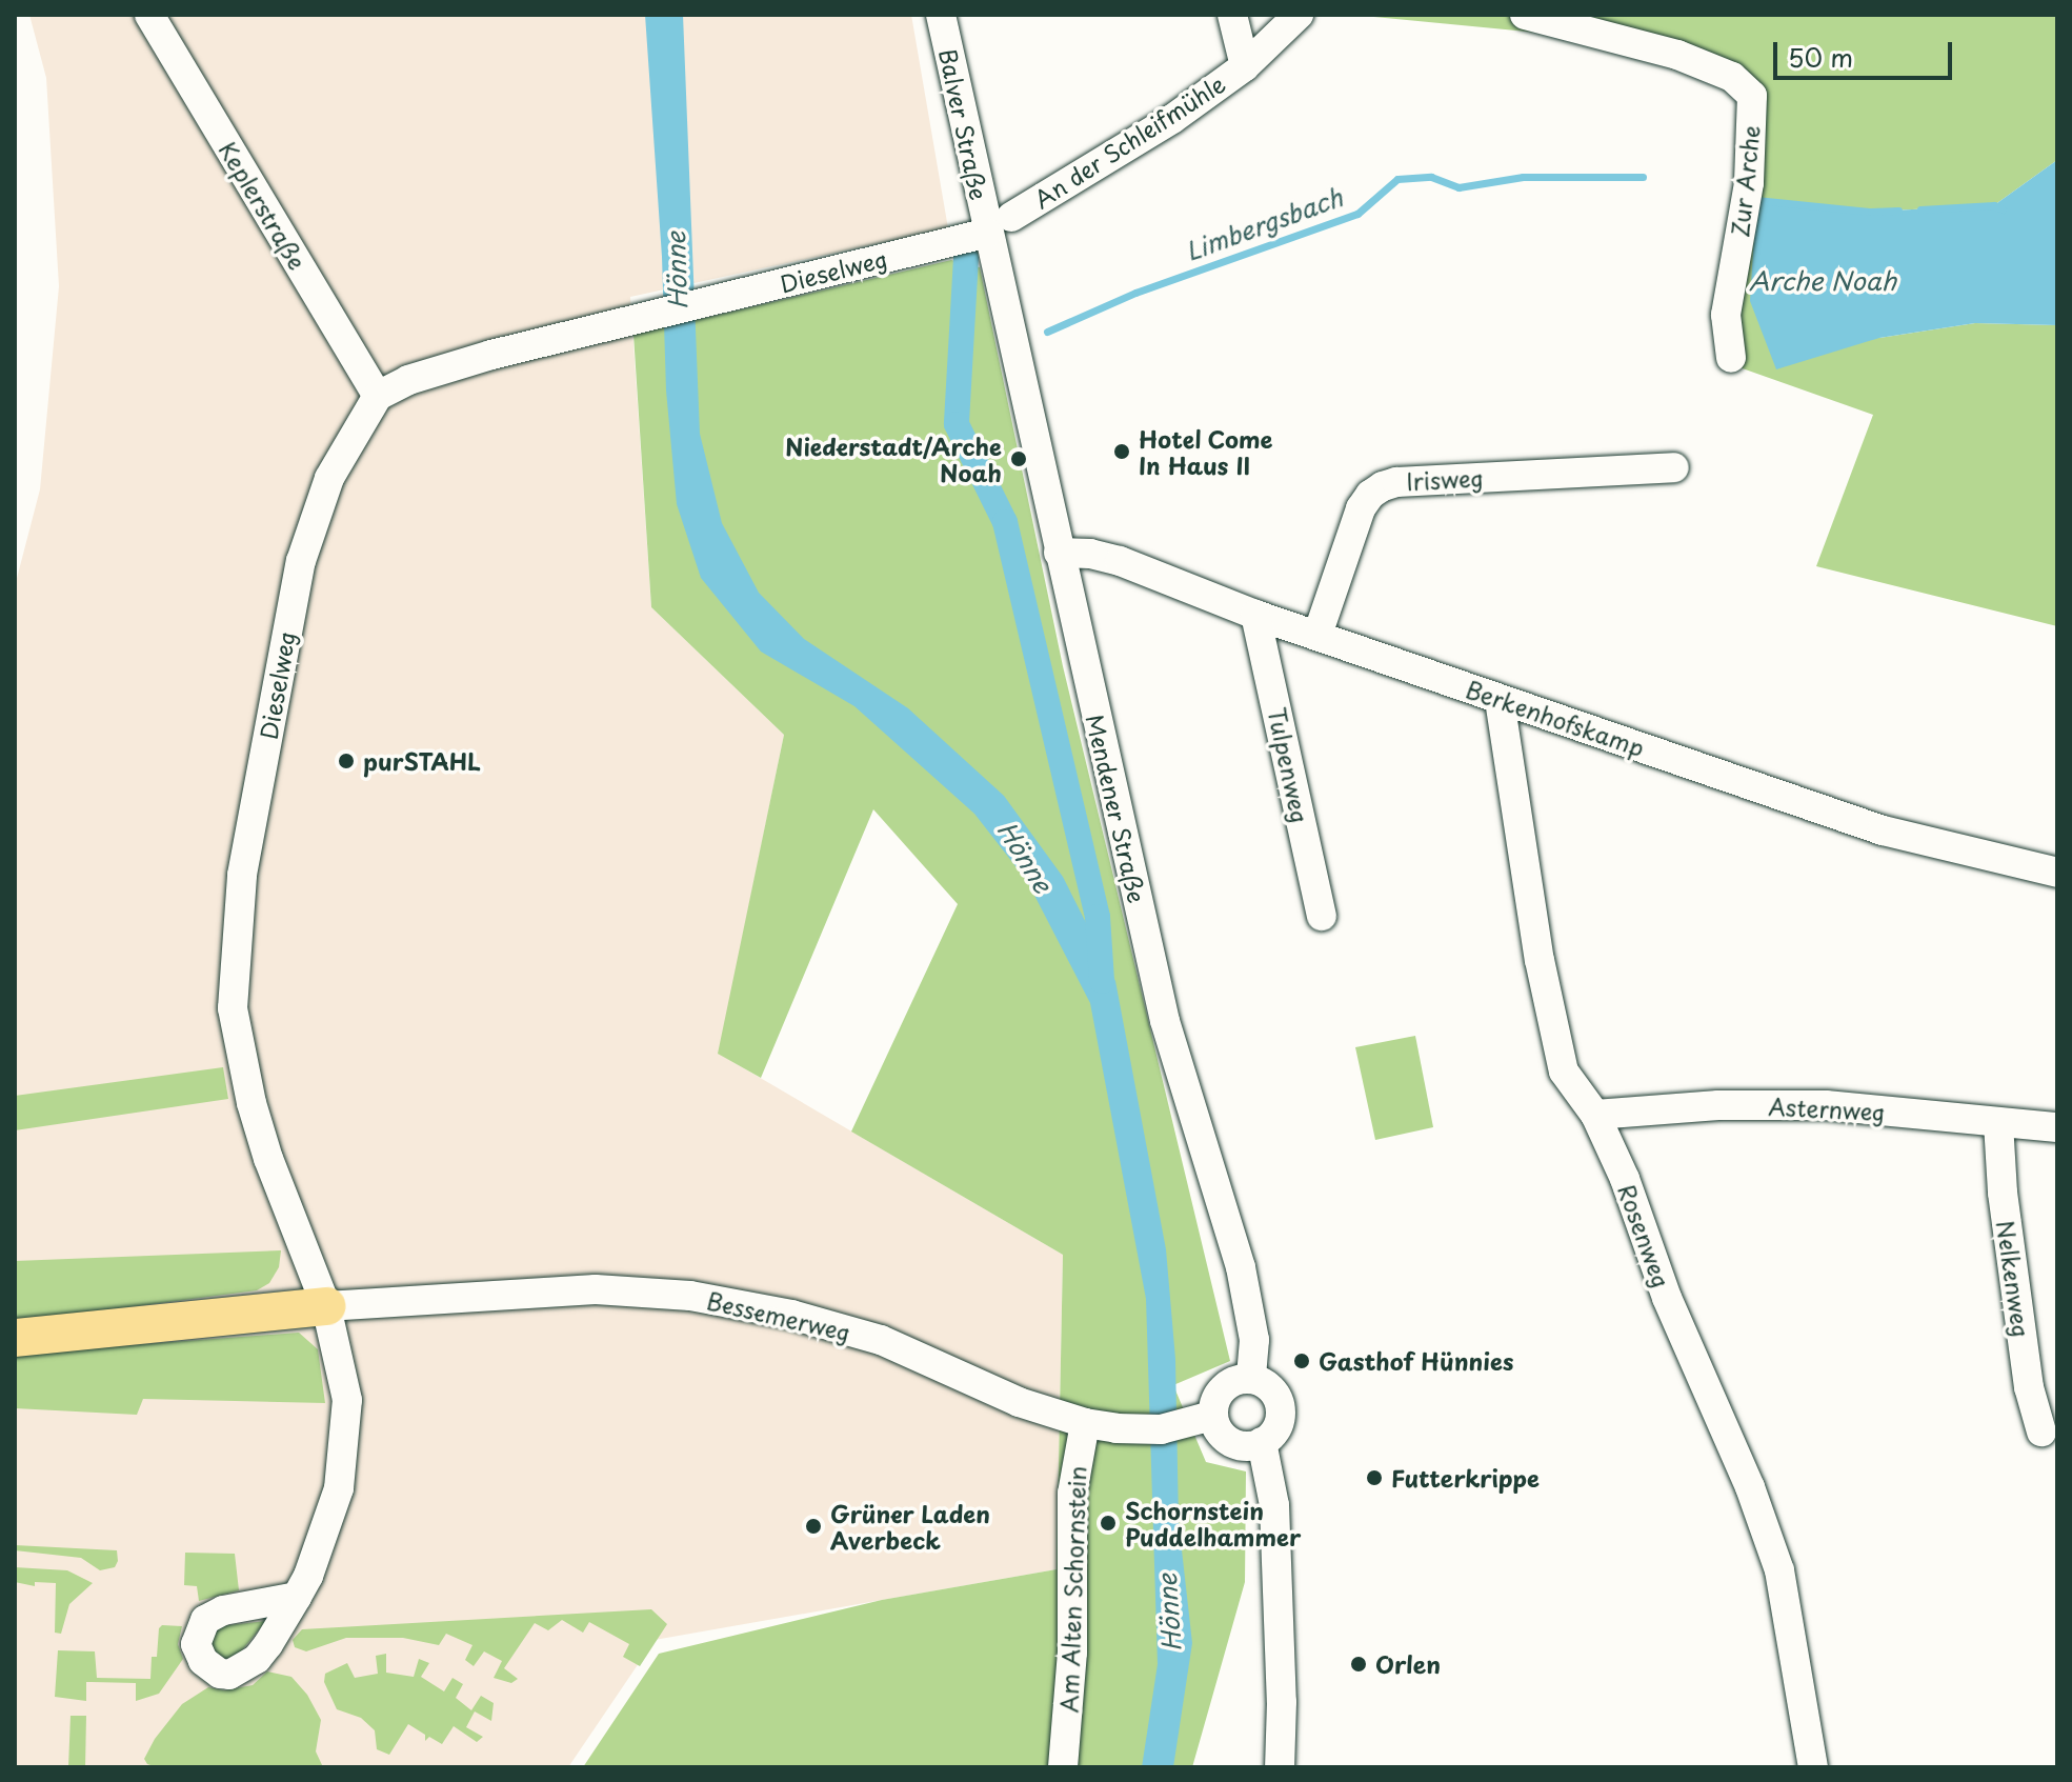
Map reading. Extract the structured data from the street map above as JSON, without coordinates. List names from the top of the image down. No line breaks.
{"streets":{"street":["Balver Straße","An der Schleifmühle","Zur Arche","Keplerstraße","Dieselweg","Irisweg","Berkenhofskamp","Tulpenweg","Mendener Straße","Asternweg","Rosenweg","Nelkenweg","Bessemerweg","Am Alten Schornstein"]},"crossings":[["Balver Straße","An der Schleifmühle"],["Balver Straße","Dieselweg"],["Balver Straße","Mendener Straße"],["An der Schleifmühle","Dieselweg"],["An der Schleifmühle","Mendener Straße"],["Keplerstraße","Dieselweg"],["Dieselweg","Mendener Straße"],["Dieselweg","Bessemerweg"],["Irisweg","Berkenhofskamp"],["Berkenhofskamp","Tulpenweg"],["Berkenhofskamp","Mendener Straße"],["Berkenhofskamp","Rosenweg"],["Mendener Straße","Bessemerweg"],["Asternweg","Rosenweg"],["Asternweg","Nelkenweg"],["Bessemerweg","Am Alten Schornstein"]],"water":["Limbergsbach","Hönne","Arche Noah"],"places":["Hotel Come In Haus II","Niederstadt/Arche Noah","purSTAHL","Gasthof Hünnies","Futterkrippe","Schornstein Puddelhammer","Grüner Laden Averbeck","Orlen"],"scale_bar":"50 m"}
